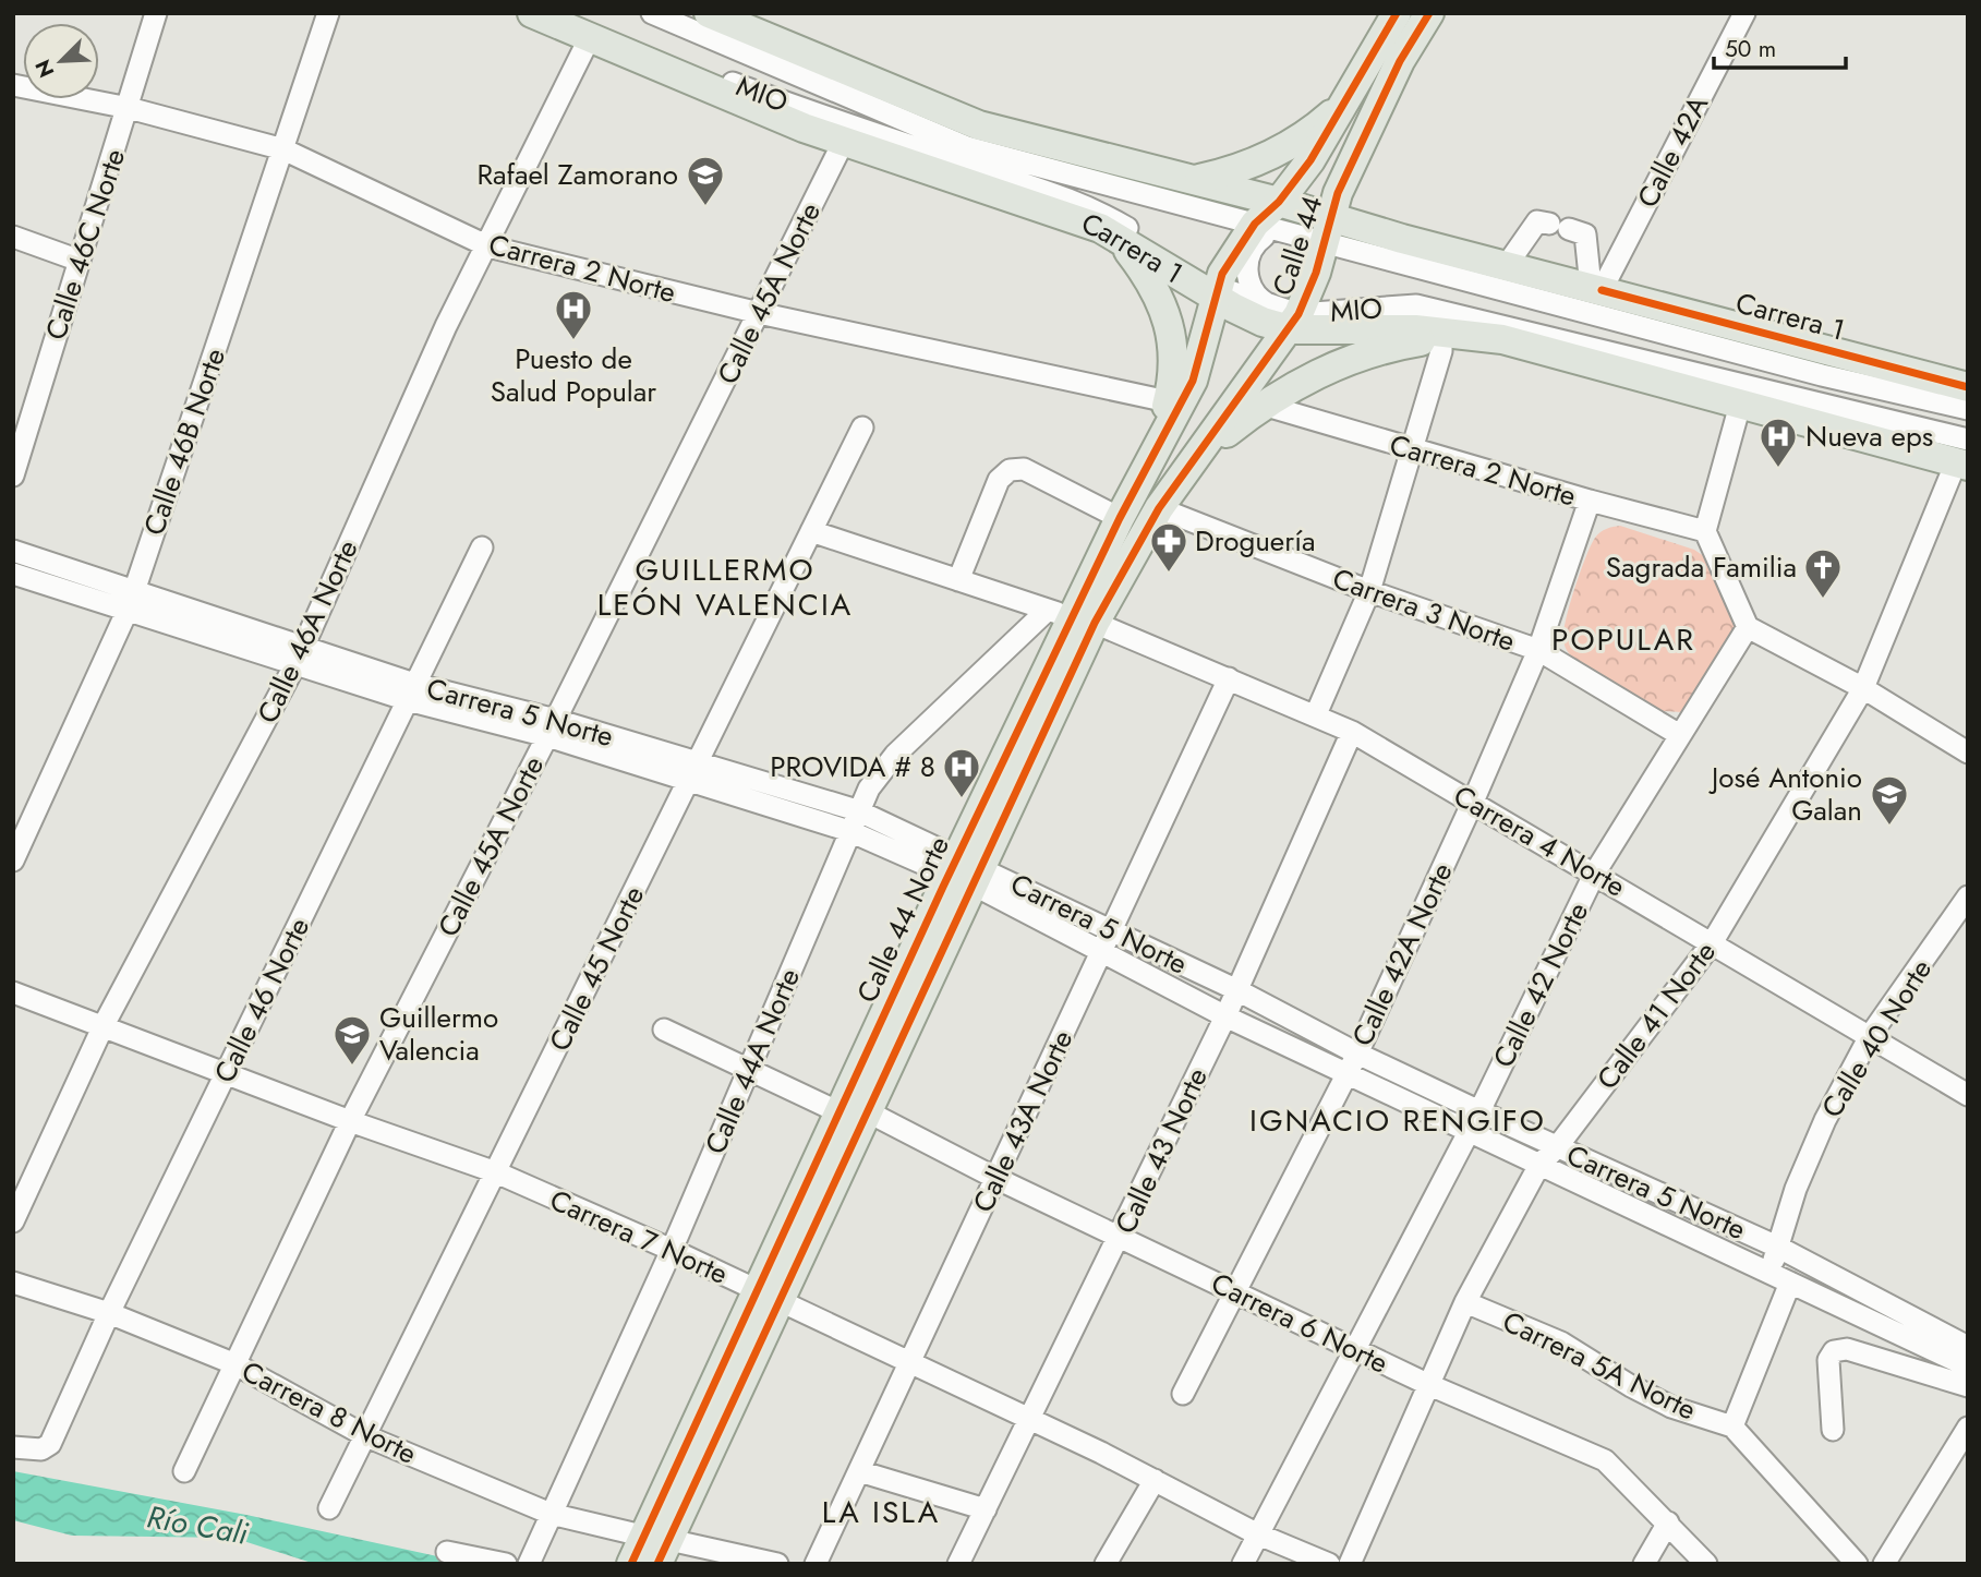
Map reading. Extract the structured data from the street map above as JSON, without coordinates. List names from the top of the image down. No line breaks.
{"streets":{"main road":["Calle 44","Carrera 1","Calle 44 Norte"],"street":["MIO","Calle 42A","Calle 46C Norte","Carrera 2 Norte","Calle 45A Norte","Calle 46B Norte","Carrera 3 Norte","Calle 46A Norte","Carrera 5 Norte","Carrera 4 Norte","Calle 42A Norte","Calle 45 Norte","Calle 42 Norte","Calle 46 Norte","Calle 41 Norte","Calle 40 Norte","Calle 44A Norte","Calle 43A Norte","Calle 43 Norte","Carrera 7 Norte","Carrera 6 Norte","Carrera 5A Norte","Carrera 8 Norte"]},"crossings":[["MIO","Calle 44"],["MIO","Carrera 1"],["MIO","Calle 44 Norte"],["MIO","Calle 41 Norte"],["Calle 42A","Carrera 1"],["Calle 46C Norte","Carrera 2 Norte"],["Calle 44","Carrera 1"],["Calle 44","Calle 44 Norte"],["Carrera 1","Calle 45A Norte"],["Carrera 1","Calle 46A Norte"],["Carrera 1","Calle 44 Norte"],["Carrera 1","Calle 41 Norte"],["Carrera 2 Norte","Calle 45A Norte"],["Carrera 2 Norte","Calle 46B Norte"],["Carrera 2 Norte","Calle 46A Norte"],["Carrera 2 Norte","Calle 42A Norte"],["Calle 45A Norte","Carrera 5 Norte"],["Calle 45A Norte","Carrera 7 Norte"],["Calle 45A Norte","Carrera 8 Norte"],["Calle 46B Norte","Carrera 5 Norte"],["Carrera 3 Norte","Calle 44 Norte"],["Carrera 3 Norte","Calle 42A Norte"],["Carrera 3 Norte","Calle 42 Norte"],["Calle 46A Norte","Carrera 5 Norte"],["Calle 46A Norte","Carrera 7 Norte"],["Carrera 5 Norte","Calle 44 Norte"],["Carrera 5 Norte","Calle 42A Norte"],["Carrera 5 Norte","Calle 45 Norte"],["Carrera 5 Norte","Calle 42 Norte"],["Carrera 5 Norte","Calle 46 Norte"],["Carrera 5 Norte","Calle 41 Norte"],["Carrera 5 Norte","Calle 40 Norte"],["Carrera 5 Norte","Calle 44A Norte"],["Carrera 5 Norte","Calle 43A Norte"],["Carrera 5 Norte","Calle 43 Norte"],["Carrera 4 Norte","Calle 44 Norte"],["Carrera 4 Norte","Calle 42A Norte"],["Carrera 4 Norte","Calle 45 Norte"],["Carrera 4 Norte","Calle 42 Norte"],["Carrera 4 Norte","Calle 41 Norte"],["Carrera 4 Norte","Calle 40 Norte"],["Carrera 4 Norte","Calle 44A Norte"],["Carrera 4 Norte","Calle 43A Norte"],["Carrera 4 Norte","Calle 43 Norte"],["Calle 44 Norte","Calle 44A Norte"],["Calle 44 Norte","Carrera 7 Norte"],["Calle 44 Norte","Carrera 6 Norte"],["Calle 44 Norte","Carrera 8 Norte"],["Calle 42A Norte","Carrera 6 Norte"],["Calle 45 Norte","Carrera 7 Norte"],["Calle 45 Norte","Carrera 8 Norte"],["Calle 42 Norte","Carrera 7 Norte"],["Calle 42 Norte","Carrera 6 Norte"],["Calle 46 Norte","Carrera 7 Norte"],["Calle 46 Norte","Carrera 8 Norte"],["Calle 41 Norte","Carrera 6 Norte"],["Calle 41 Norte","Carrera 5A Norte"],["Calle 44A Norte","Carrera 7 Norte"],["Calle 44A Norte","Carrera 8 Norte"],["Calle 43A Norte","Carrera 7 Norte"],["Calle 43A Norte","Carrera 6 Norte"],["Calle 43 Norte","Carrera 7 Norte"],["Calle 43 Norte","Carrera 6 Norte"]],"districts":["GUILLERMO LEÓN VALENCIA","POPULAR","IGNACIO RENGIFO","LA ISLA"],"water":["Río Cali"],"places":{"school or university":["Rafael Zamorano","José Antonio Galan","Guillermo Valencia"],"hospital":["Puesto de Salud Popular","Nueva eps","PROVIDA # 8"],"pharmacy":["Droguería"],"church":["Sagrada Familia"]},"scale_bar":"50 m","north":"bottom left"}
